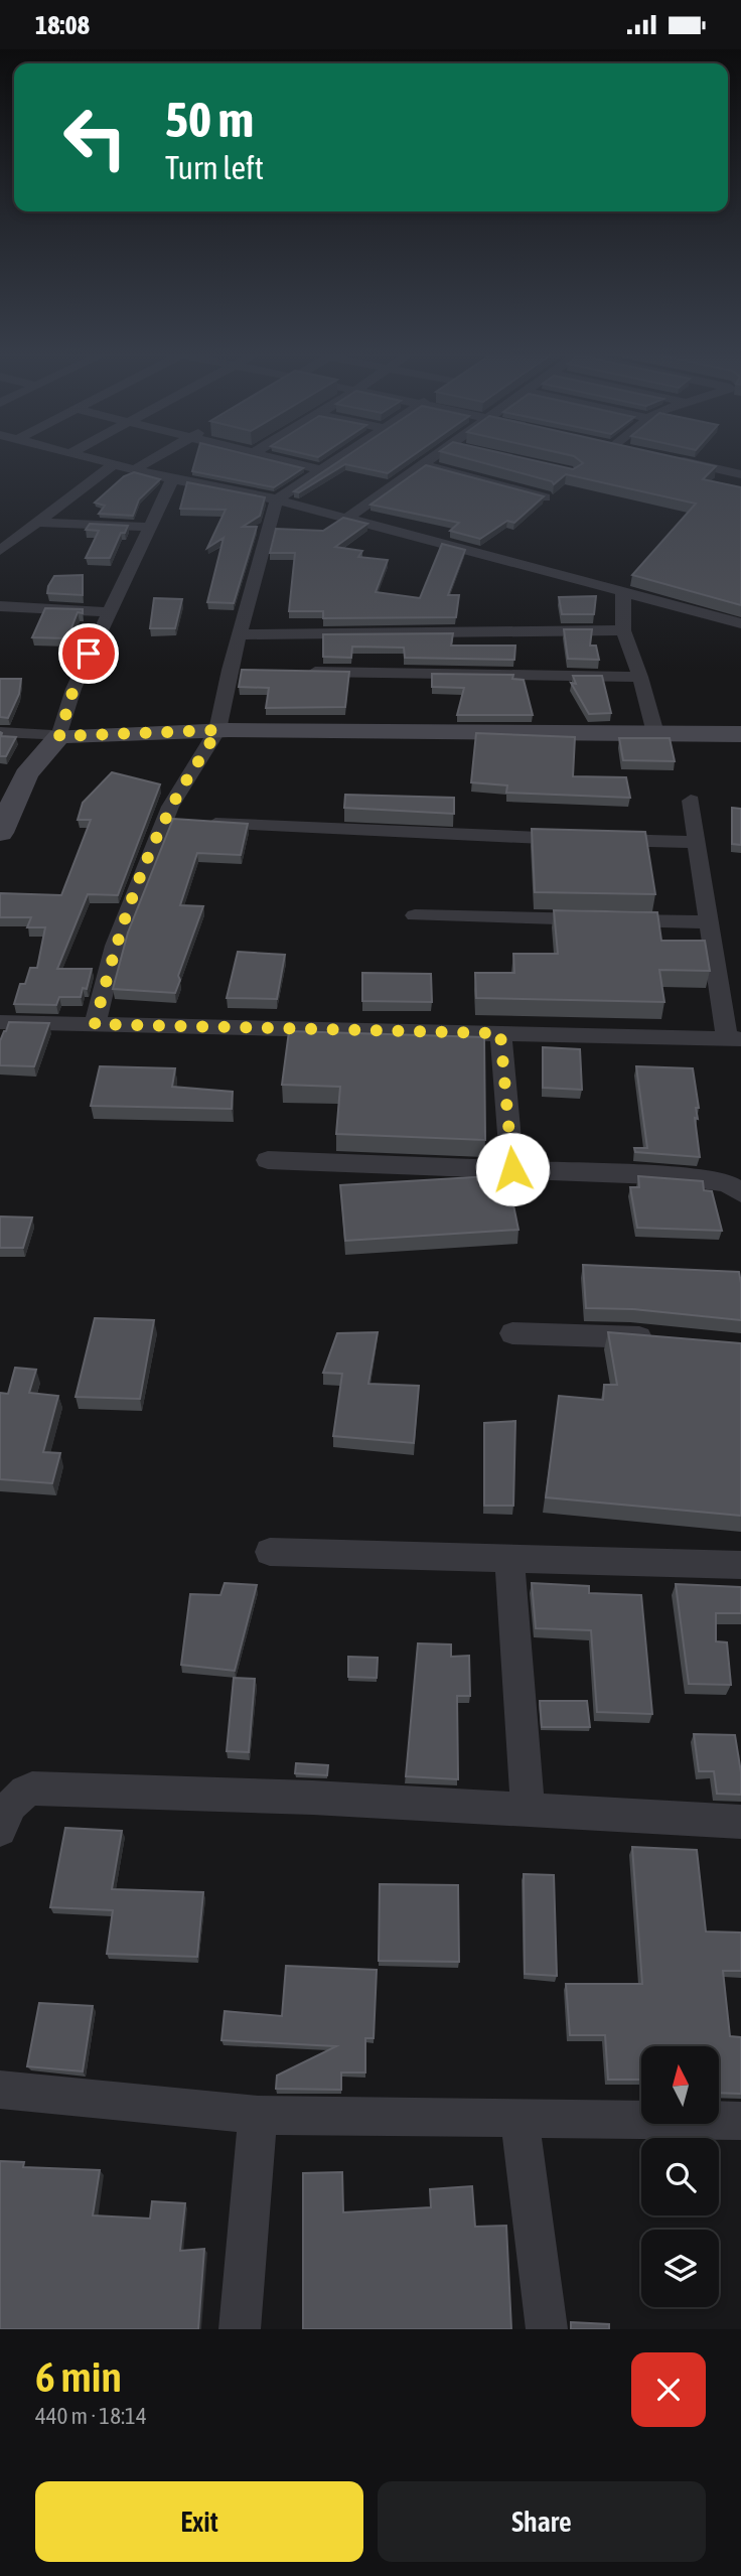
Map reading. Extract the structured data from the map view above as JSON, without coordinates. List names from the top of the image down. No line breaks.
{"north":"top","page":{"status":"18:08","turn":["50 m","Turn left"],"heading":["6 min","440 m · 18:14"],"buttons":["Exit","Share"]}}
